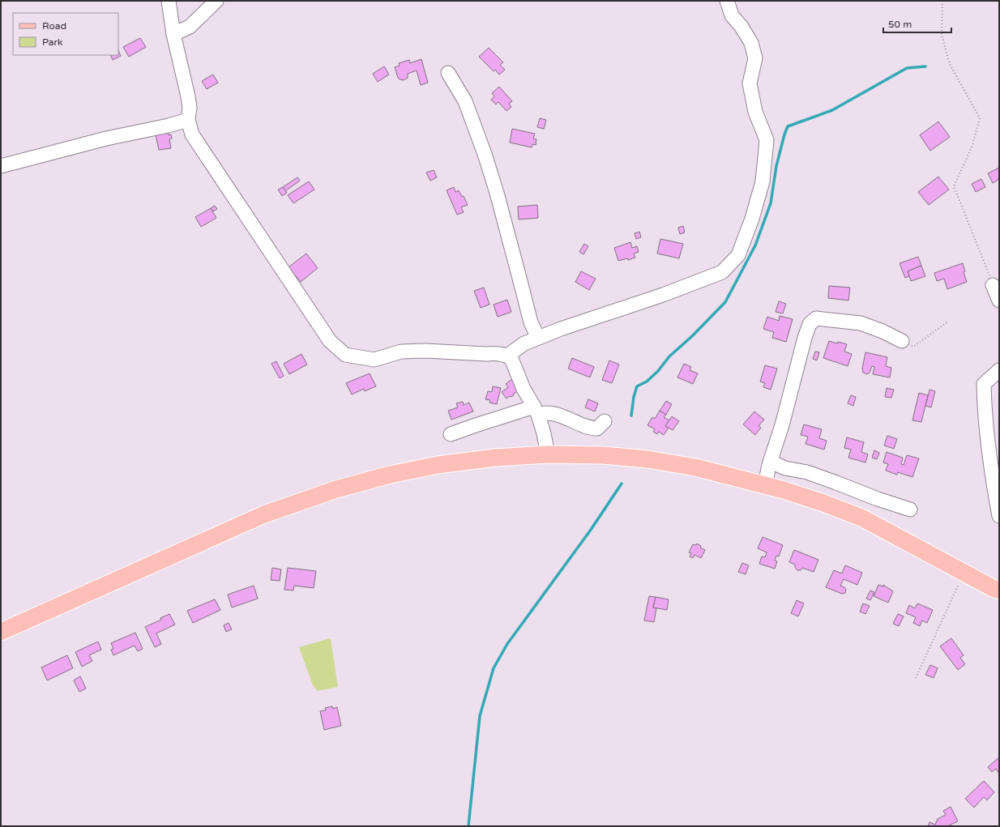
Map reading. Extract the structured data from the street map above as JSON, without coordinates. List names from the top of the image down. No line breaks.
{"legend":["Road","Park"],"scale_bar":"50 m"}
